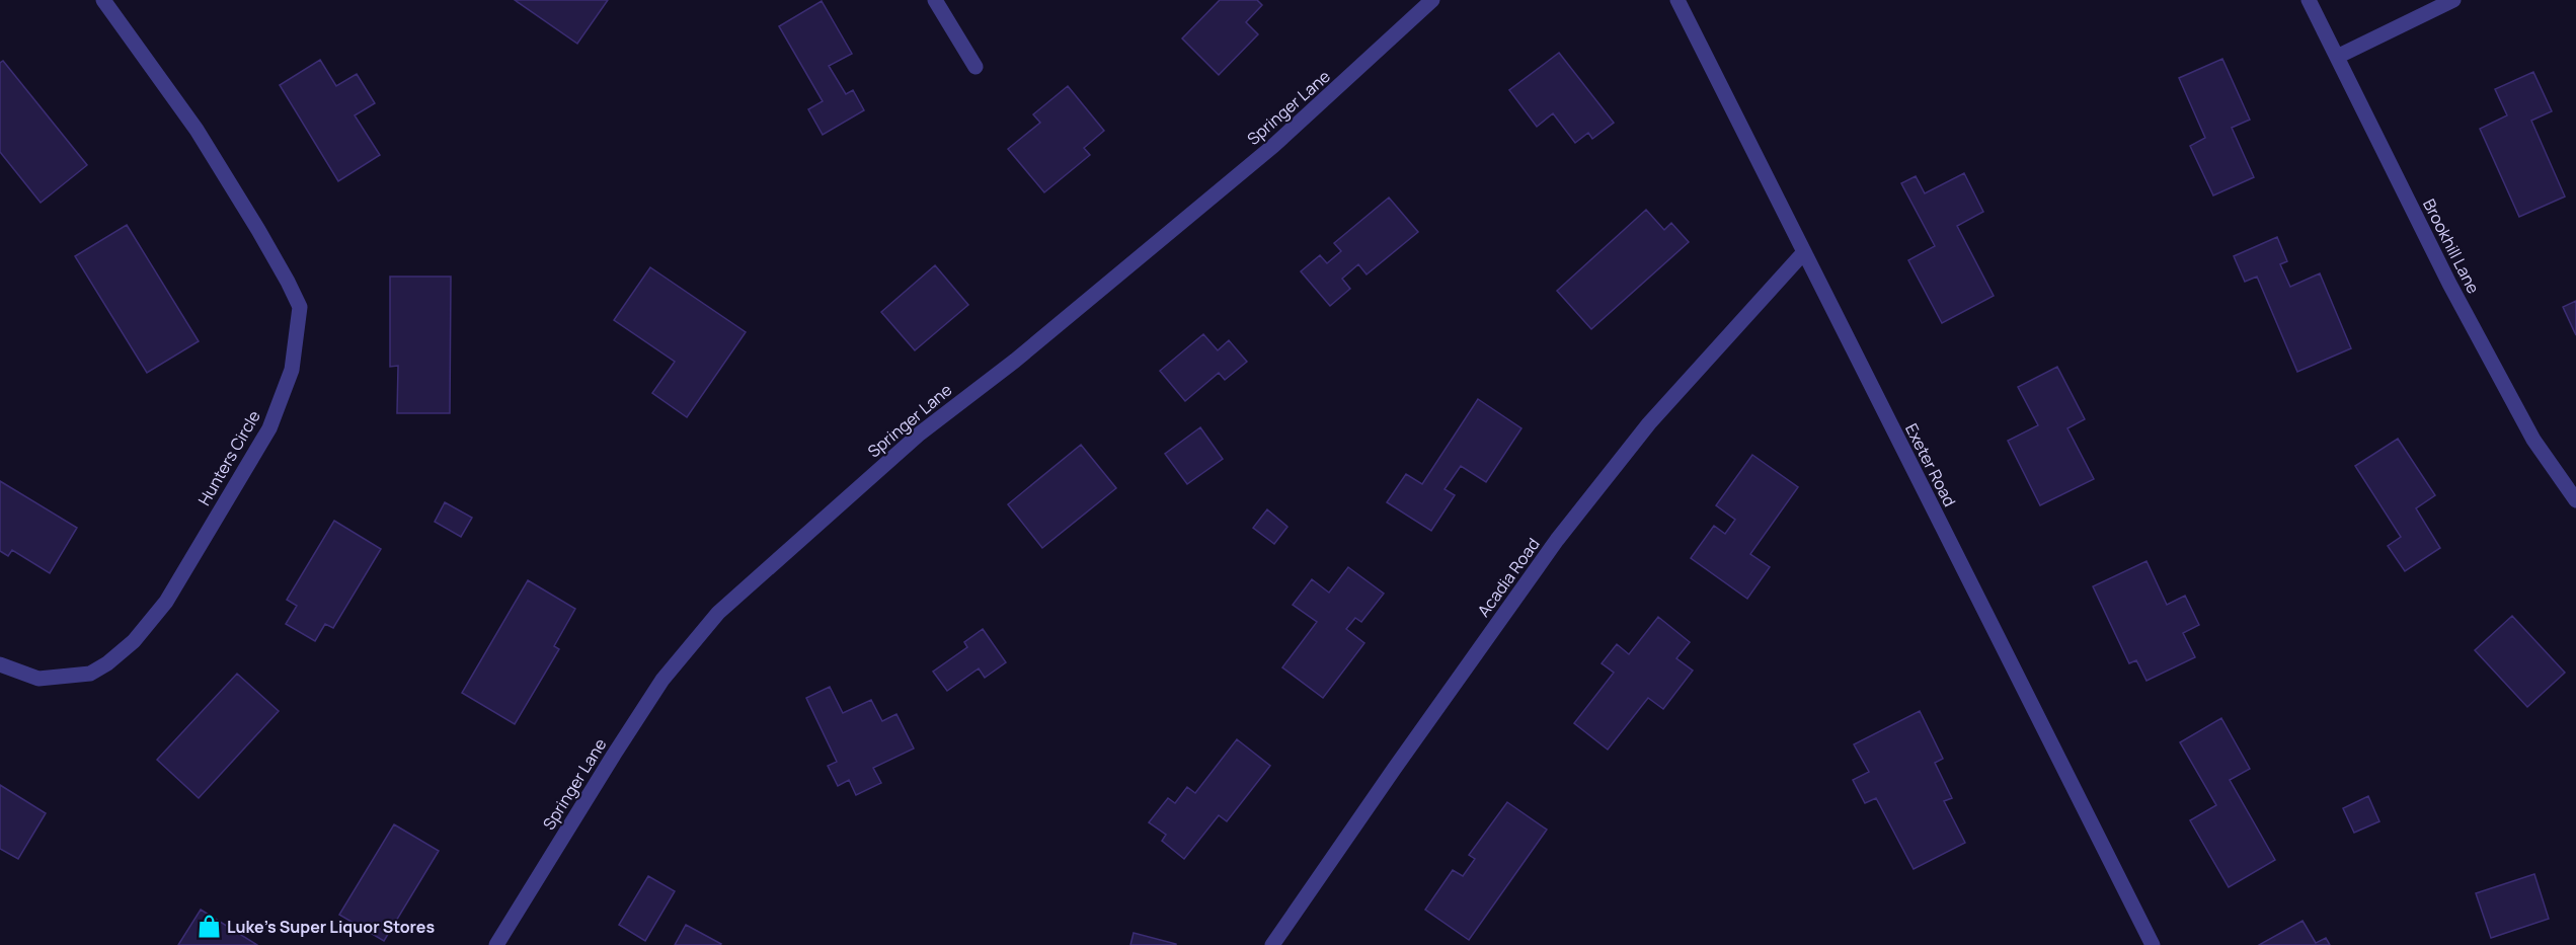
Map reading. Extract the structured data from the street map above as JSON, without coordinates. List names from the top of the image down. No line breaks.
{"streets":{"street":["Springer Lane","Brookhill Lane","Hunters Circle","Exeter Road","Acadia Road"]},"crossings":[["Exeter Road","Acadia Road"]],"places":{"shop":["Luke's Super Liquor Stores"]}}
